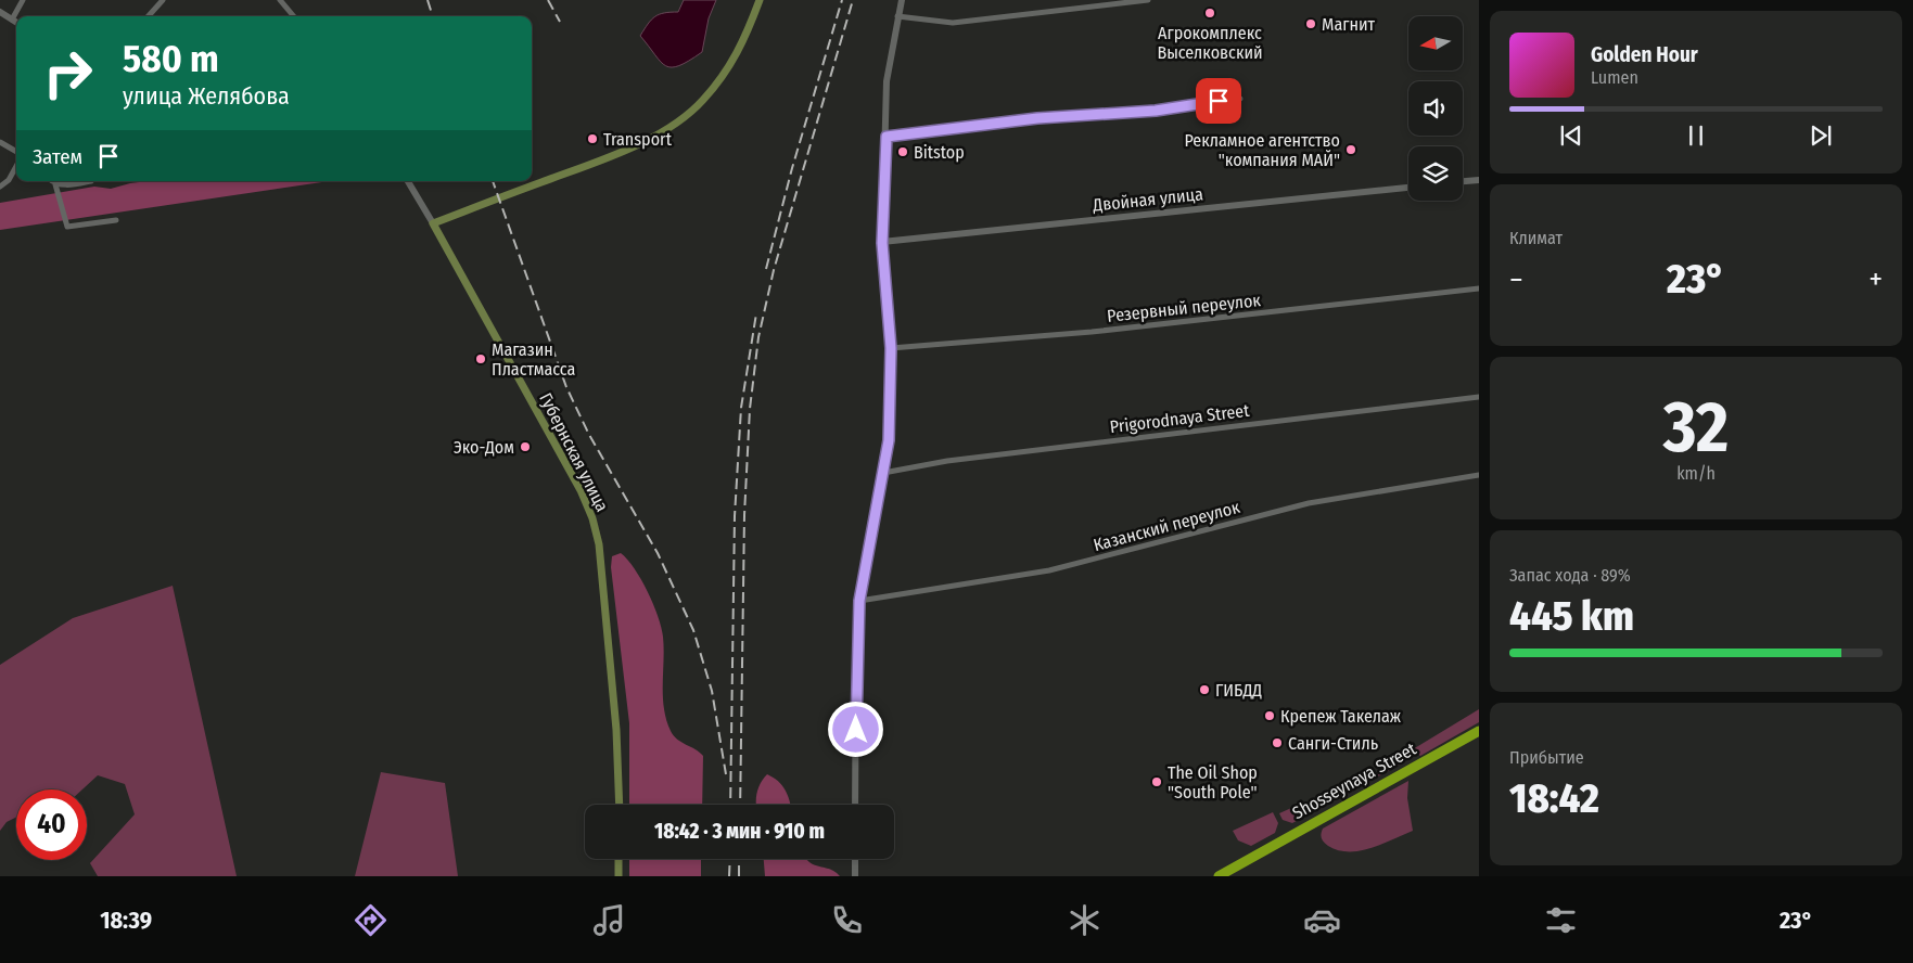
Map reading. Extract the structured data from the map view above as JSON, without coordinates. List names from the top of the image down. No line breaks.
{"streets":{"highway":["Shosseynaya Street"],"main road":["Губернская улица"],"street":["Двойная улица","Резервный переулок","Prigorodnaya Street","Казанский переулок"]},"places":["Агрокомплекс Выселковский","Магнит","Transport","Рекламное агентство \"компания МАЙ\"","Bitstop","Магазин Пластмасса","Эко-Дом","ГИБДД","Крепеж Такелаж","Санги-Стиль","The Oil Shop \"South Pole\""],"north":"left","page":{"turn":["580 m","улица Желябова"],"song":["Golden Hour","Lumen"],"then":"Затем","tile":["Климат",["32","km/h"],["Запас хода · 89%","445 km"],["Прибытие","18:42"]],"heat":["−","23°","+"],"limit":"40","trip":"18:42 · 3 мин · 910 m","tabs":["18:39","23°"]}}
